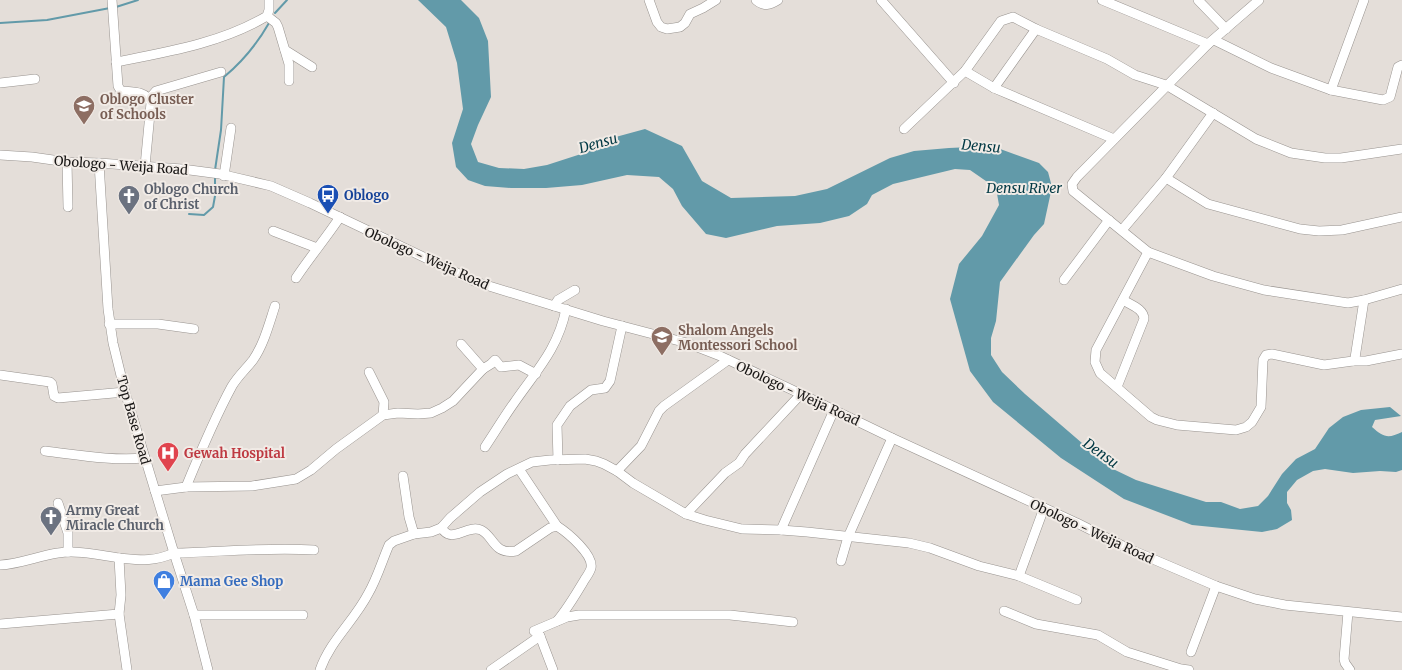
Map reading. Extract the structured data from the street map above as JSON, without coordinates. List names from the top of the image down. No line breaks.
{"streets":{"street":["Obologo - Weija Road","Top Base Road"]},"crossings":[["Obologo - Weija Road","Top Base Road"]],"water":["Densu","Densu River"],"places":{"school or university":["Oblogo Cluster of Schools","Shalom Angels Montessori School"],"bus stop":["Oblogo"],"church":["Oblogo Church of Christ","Army Great Miracle Church"],"hospital":["Gewah Hospital"],"shop":["Mama Gee Shop"]}}
